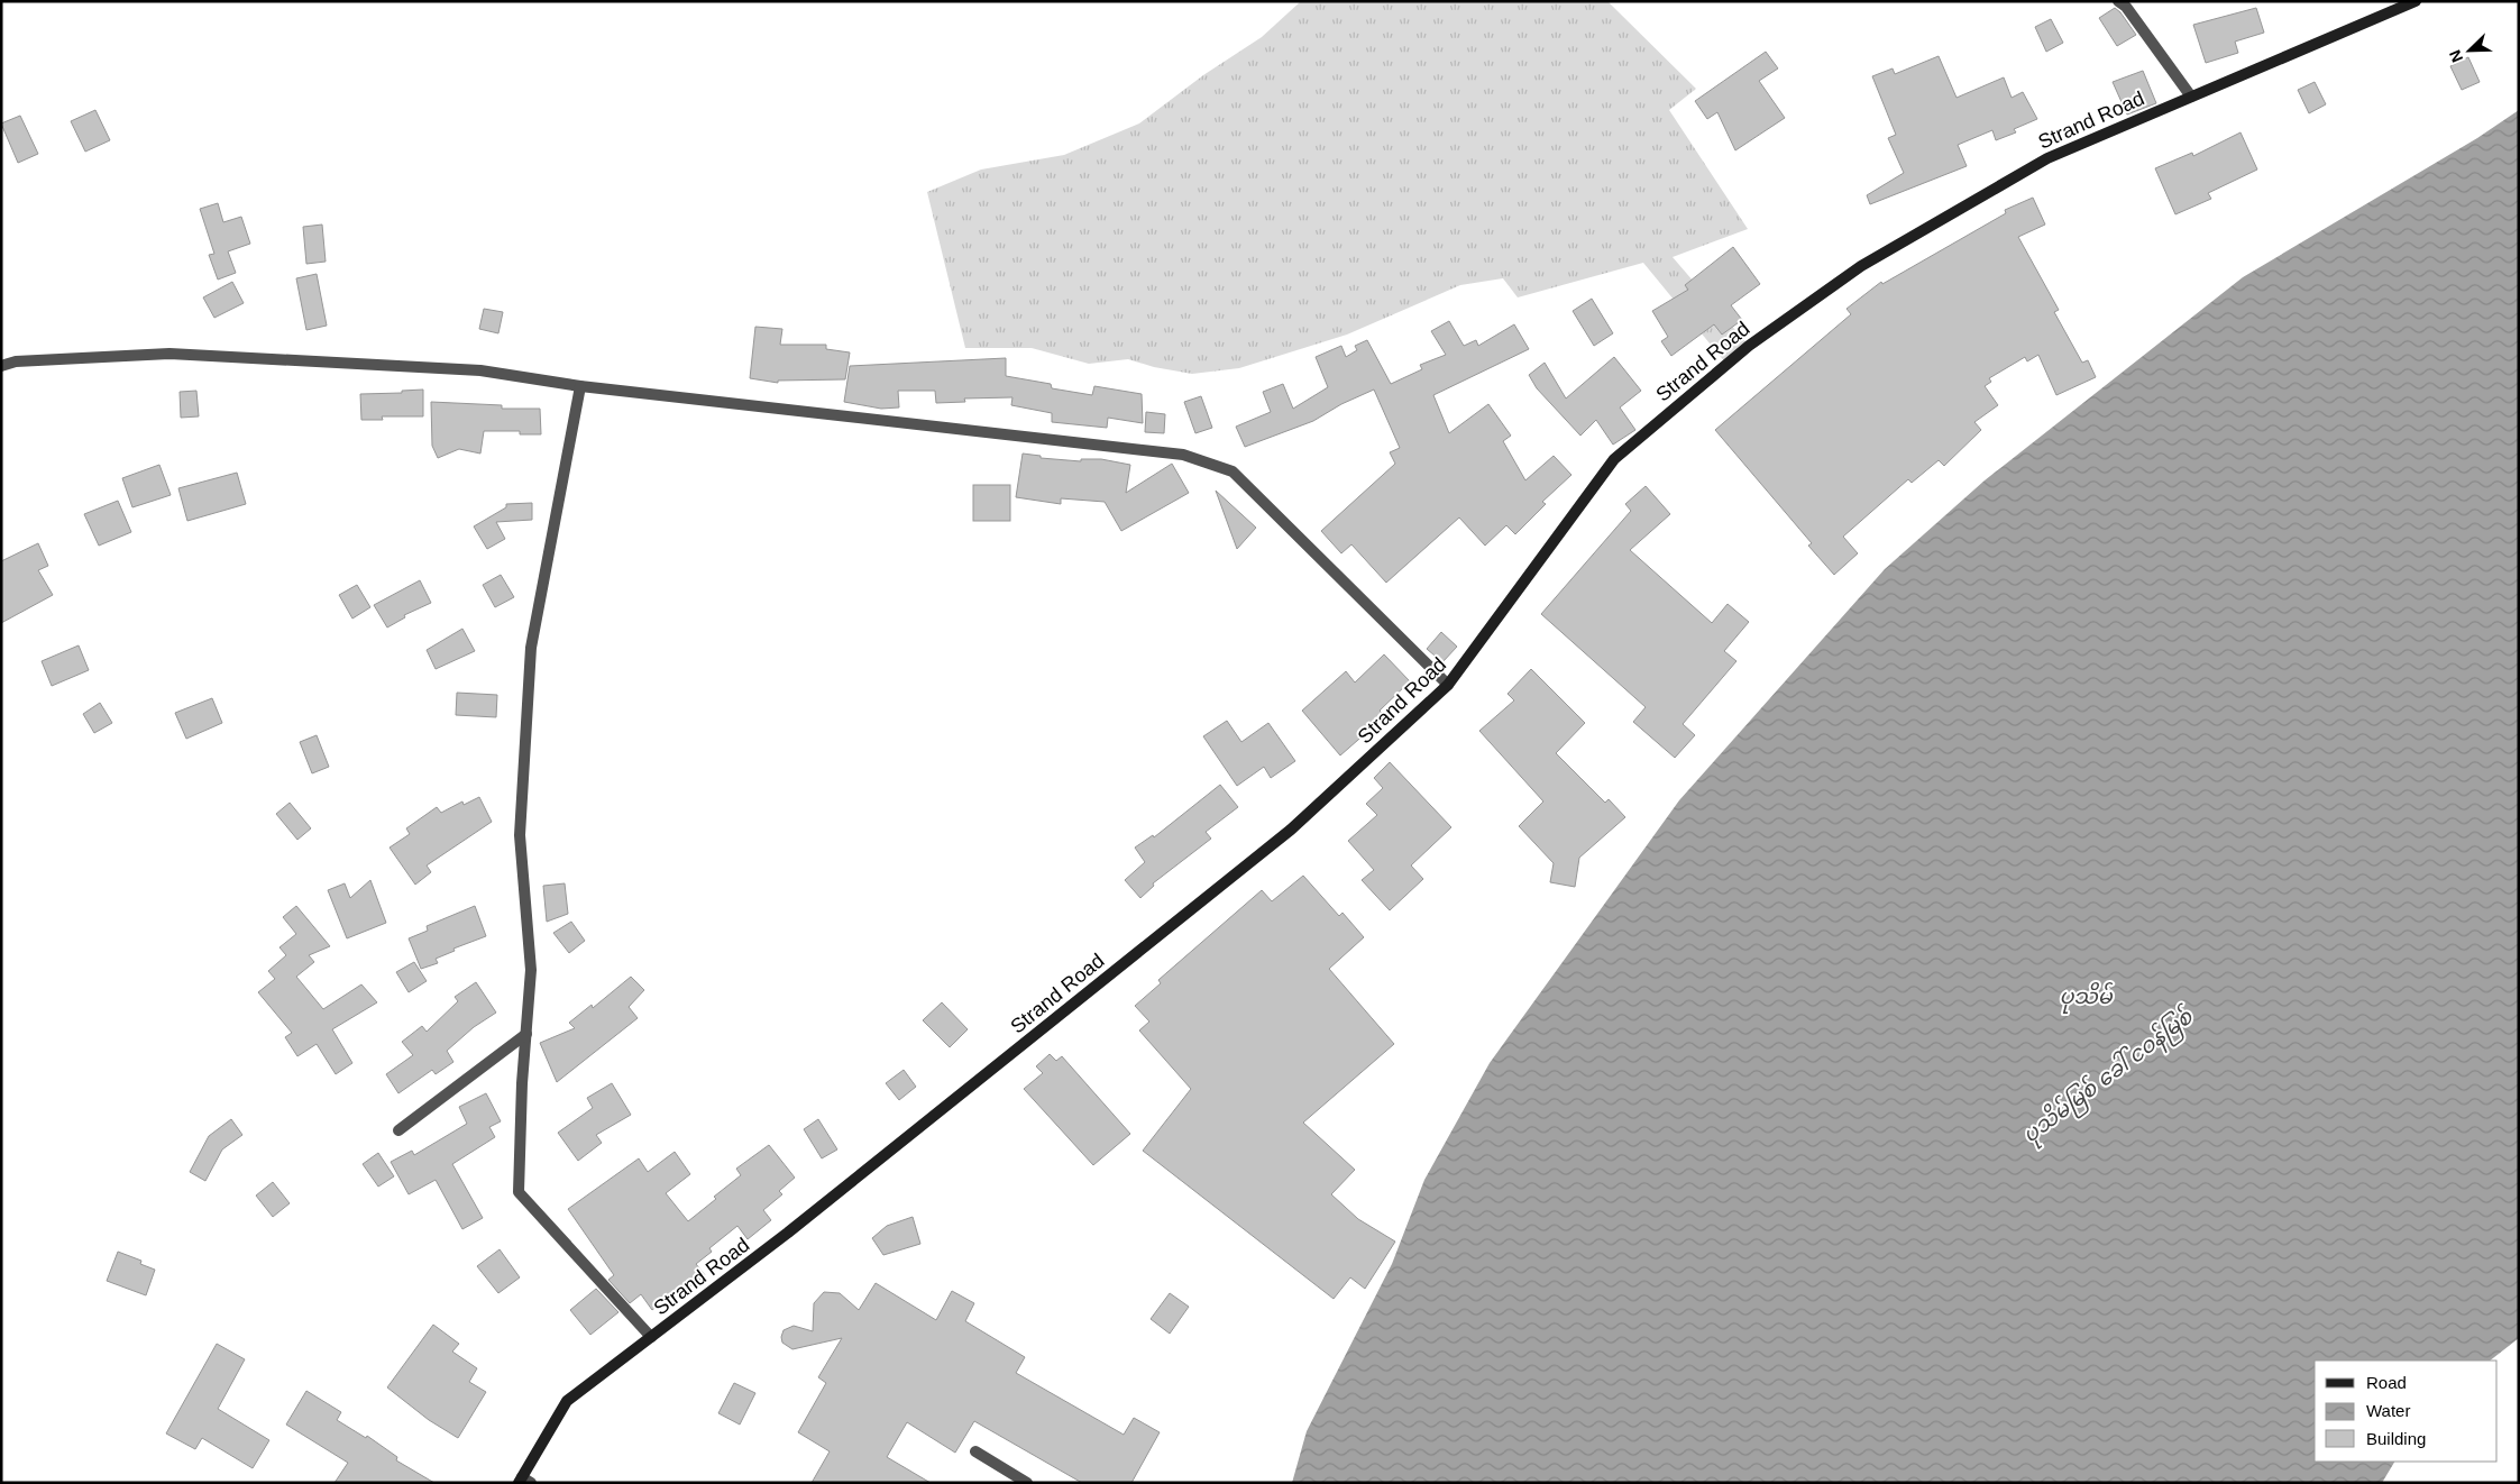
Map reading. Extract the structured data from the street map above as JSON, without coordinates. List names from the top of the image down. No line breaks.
{"streets":{"main road":["Strand Road"]},"water":["ပုသိမ်","ပုသိမ်မြစ် ခေါ် ငဝန်မြစ်"],"legend":["Road","Water","Building"],"north":"bottom left"}
